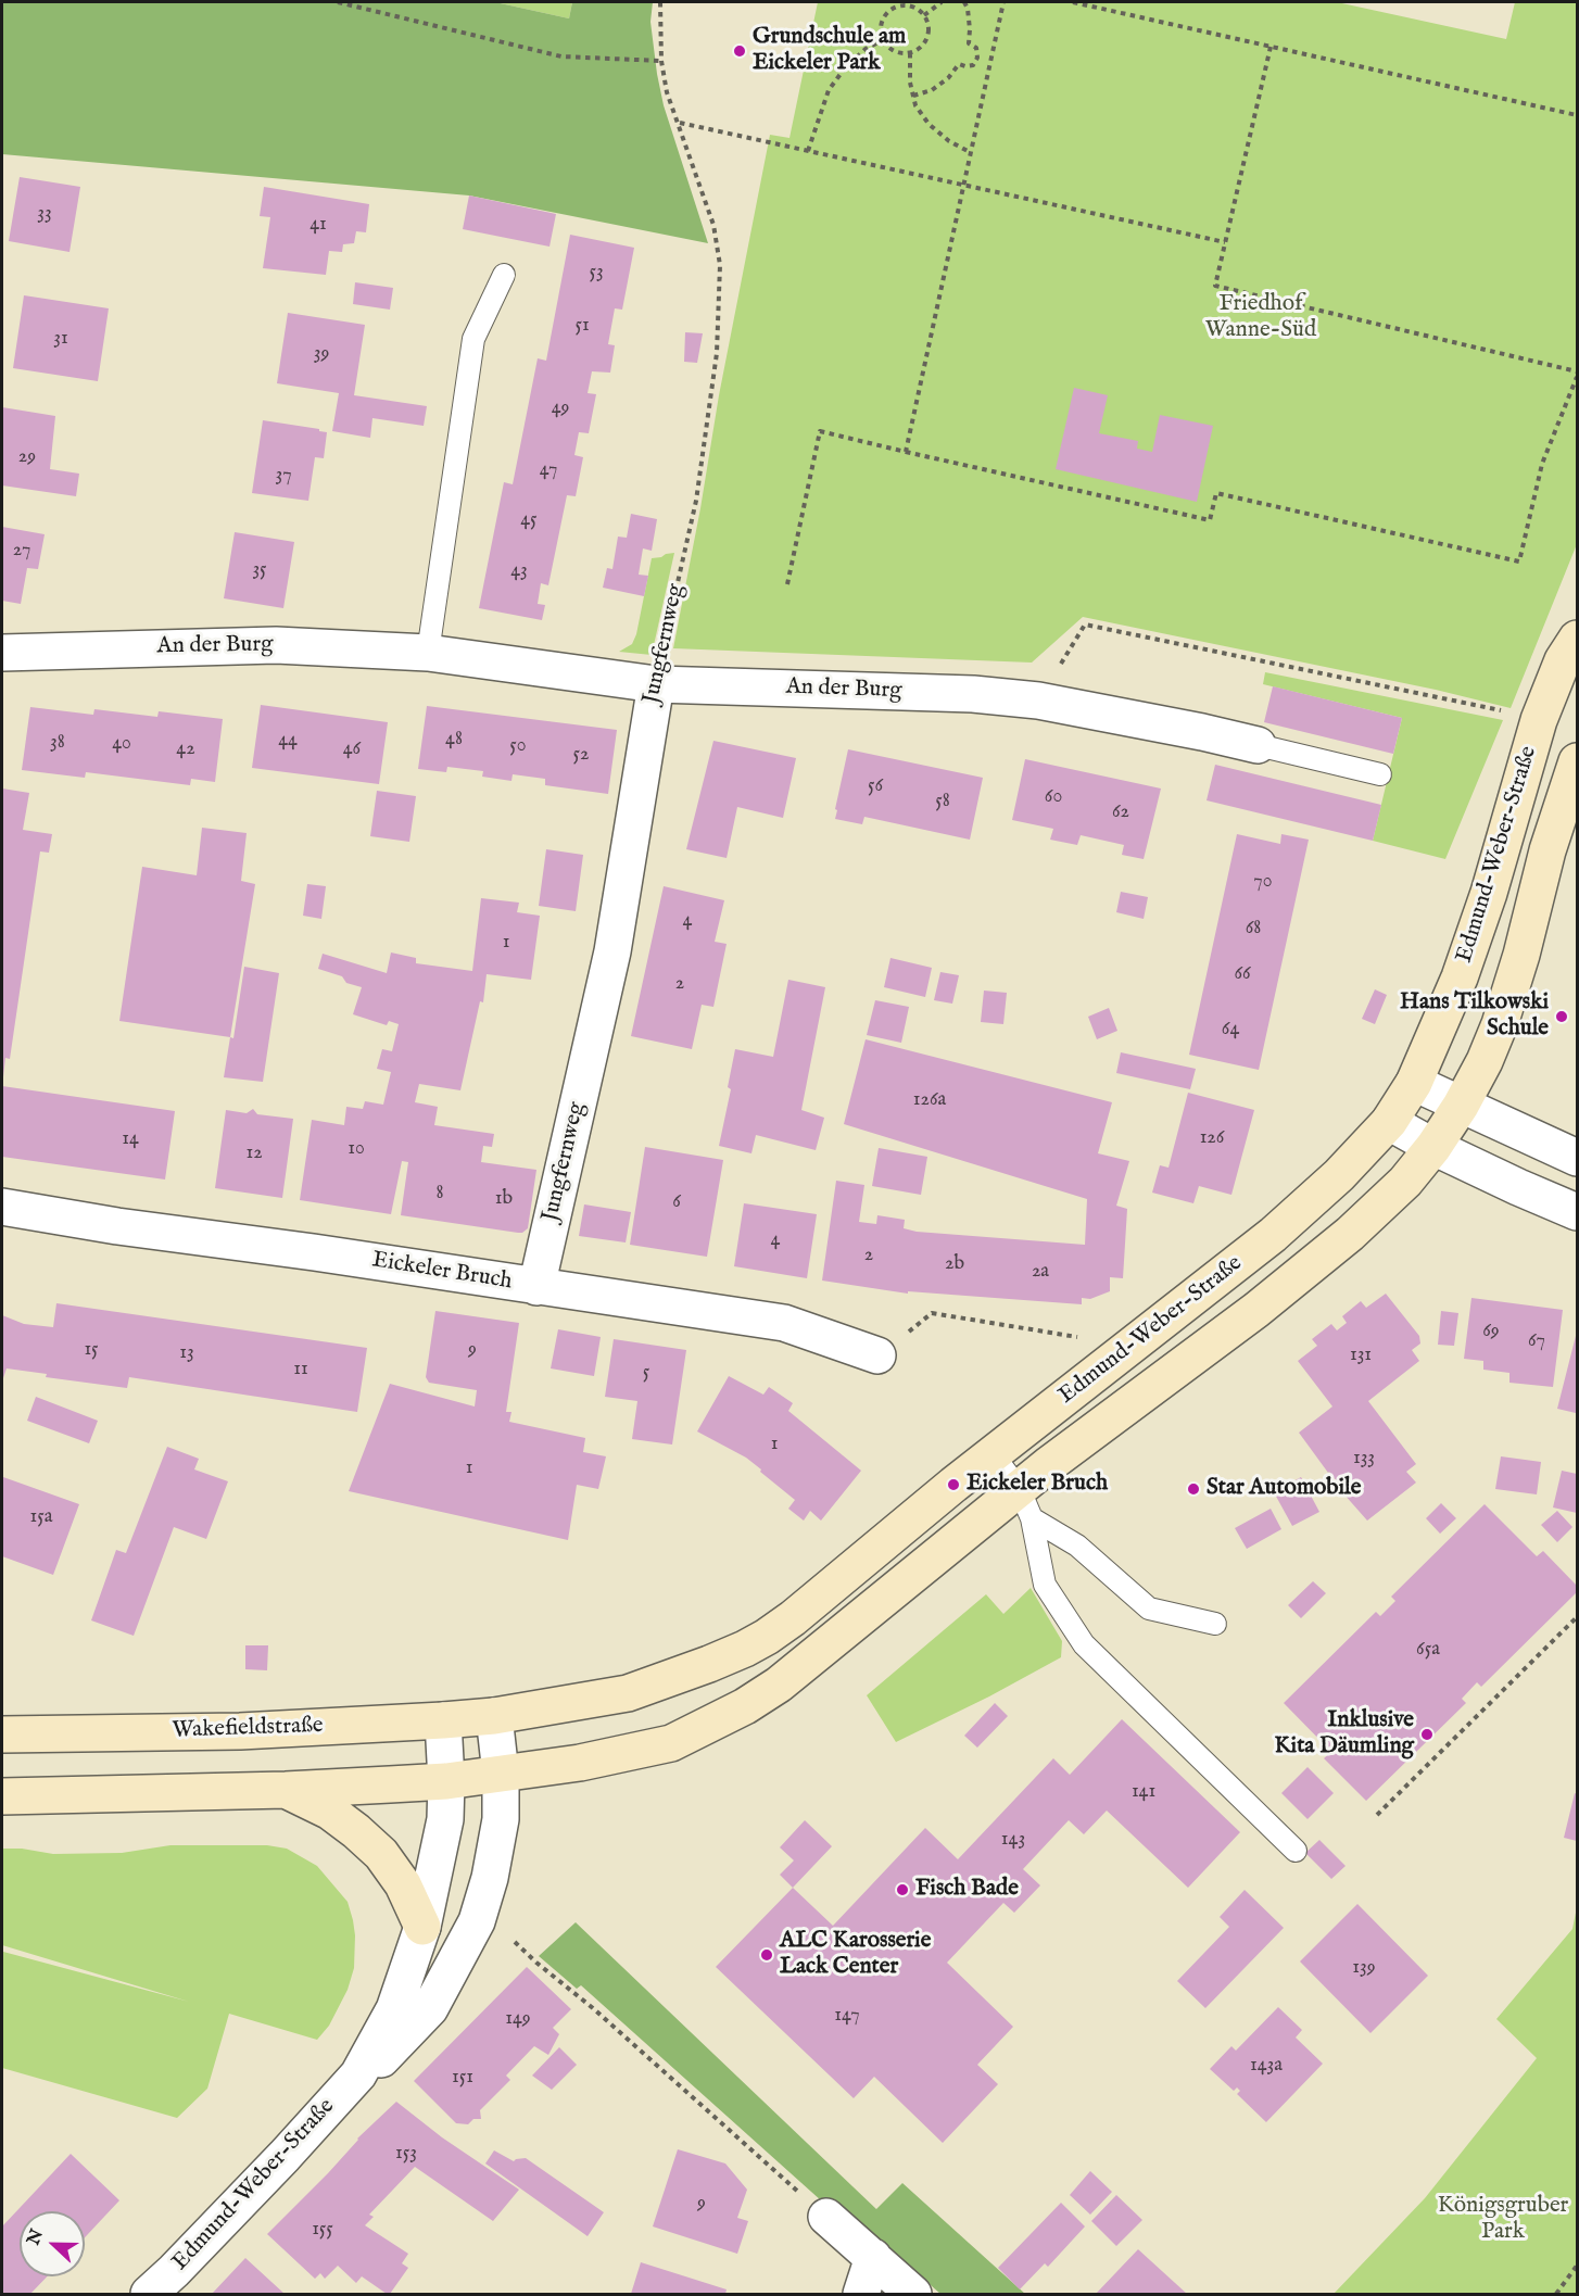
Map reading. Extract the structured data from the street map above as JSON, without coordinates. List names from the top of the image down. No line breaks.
{"streets":{"main road":["Edmund-Weber-Straße","Wakefieldstraße"],"street":["Jungfernweg","An der Burg","Eickeler Bruch"]},"crossings":[["Jungfernweg","An der Burg"],["Jungfernweg","Eickeler Bruch"],["Edmund-Weber-Straße","Wakefieldstraße"]],"parks":["Friedhof Wanne-Süd","Königsgruber Park"],"places":["Grundschule am Eickeler Park","Hans Tilkowski Schule","Eickeler Bruch","Star Automobile","Inklusive Kita Däumling","Fisch Bade","ALC Karosserie Lack Center"],"house_numbers":["33","41","53","51","31","39","49","29","47","37","45","27","35","43","48","44","38","40","50","42","46","52","56","60","58","62","70","4","68","1","66","2","64","126a","126","14","10","12","8","1b","6","4","2","2b","2a","69","67","15","9","13","131","11","5","1","133","1","15a","65a","141","143","139","147","149","143a","151","153","9","155"],"north":"left"}
